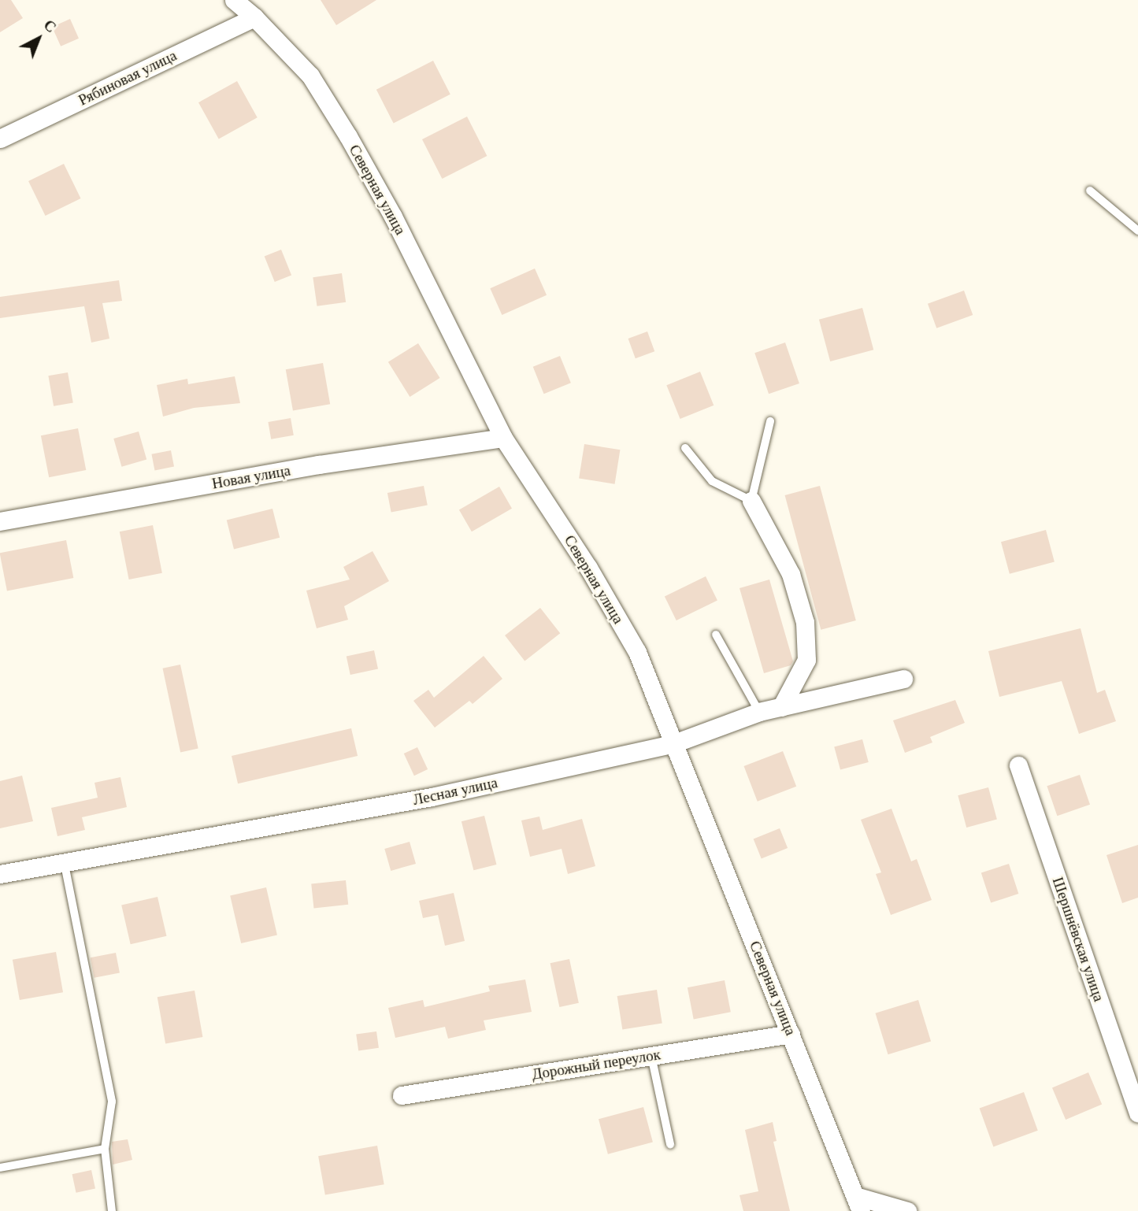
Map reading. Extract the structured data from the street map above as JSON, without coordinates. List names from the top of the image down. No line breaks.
{"streets":{"street":["Рябиновая улица","Северная улица","Новая улица","Лесная улица","Шершнёвская улица","Дорожный переулок"]},"crossings":[["Рябиновая улица","Северная улица"],["Северная улица","Новая улица"],["Северная улица","Лесная улица"],["Северная улица","Дорожный переулок"]],"north":"top right"}
